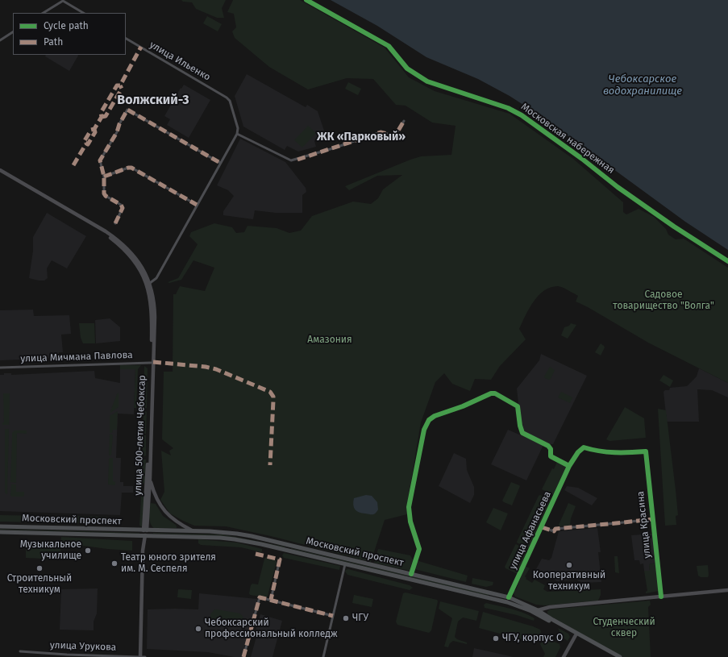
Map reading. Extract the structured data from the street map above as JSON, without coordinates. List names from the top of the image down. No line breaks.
{"streets":{"main road":["улица 500-летия Чебоксар","Московский проспект","улица Афанасьева"],"street":["улица Ильенко","Московская набережная","улица Мичмана Павлова","улица Красина","улица Урукова"]},"crossings":[["улица Мичмана Павлова","улица 500-летия Чебоксар"],["улица 500-летия Чебоксар","Московский проспект"],["Московский проспект","улица Афанасьева"],["улица Красина","улица Афанасьева"]],"districts":["Волжский-3","ЖК «Парковый»"],"water":["Чебоксарское водохранилище"],"parks":["Садовое товарищество \"Волга\"","Амазония","Студенческий сквер"],"places":["Музыкальное училище","Театр юного зрителя им. М. Сеспеля","Кооперативный техникум","Строительный техникум","ЧГУ","Чебоксарский профессиональный колледж","ЧГУ, корпус О"],"legend":["Cycle path","Path"]}
